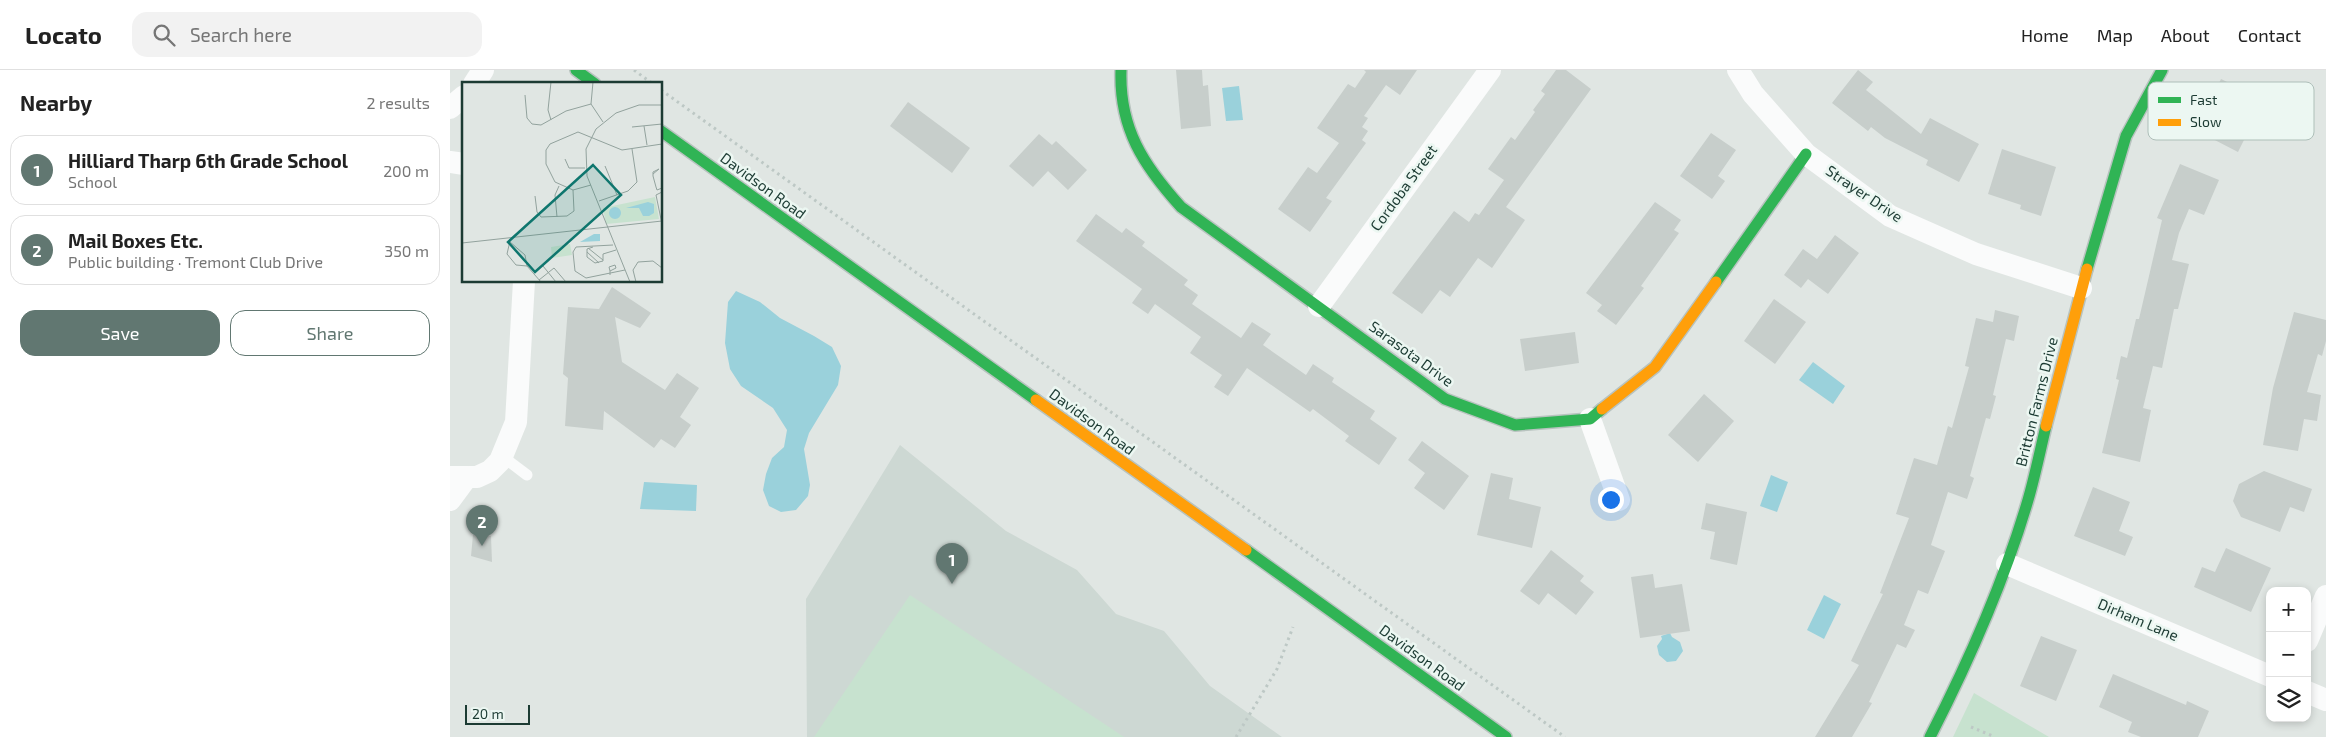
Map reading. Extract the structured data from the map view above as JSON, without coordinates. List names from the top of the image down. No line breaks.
{"streets":{"street":["Davidson Road","Cordoba Street","Strayer Drive","Sarasota Drive","Britton Farms Drive","Dirham Lane"]},"crossings":[["Cordoba Street","Sarasota Drive"],["Strayer Drive","Britton Farms Drive"],["Britton Farms Drive","Dirham Lane"]],"legend":["Fast","Slow"],"scale_bar":"20 m","page":{"header":"Locato","search":"Search here","nav":["Home","Map","About","Contact"],"heading":["Nearby","2 results"],"list":[{"mark":"1","name":"Hilliard Tharp 6th Grade School","note":"School","value":"200 m"},{"mark":"2","name":"Mail Boxes Etc.","note":"Public building · Tremont Club Drive","value":"350 m"}],"buttons":["Save","Share"],"pins":["2","1"],"map_buttons":["+","−"],"scale":"20 m"}}
